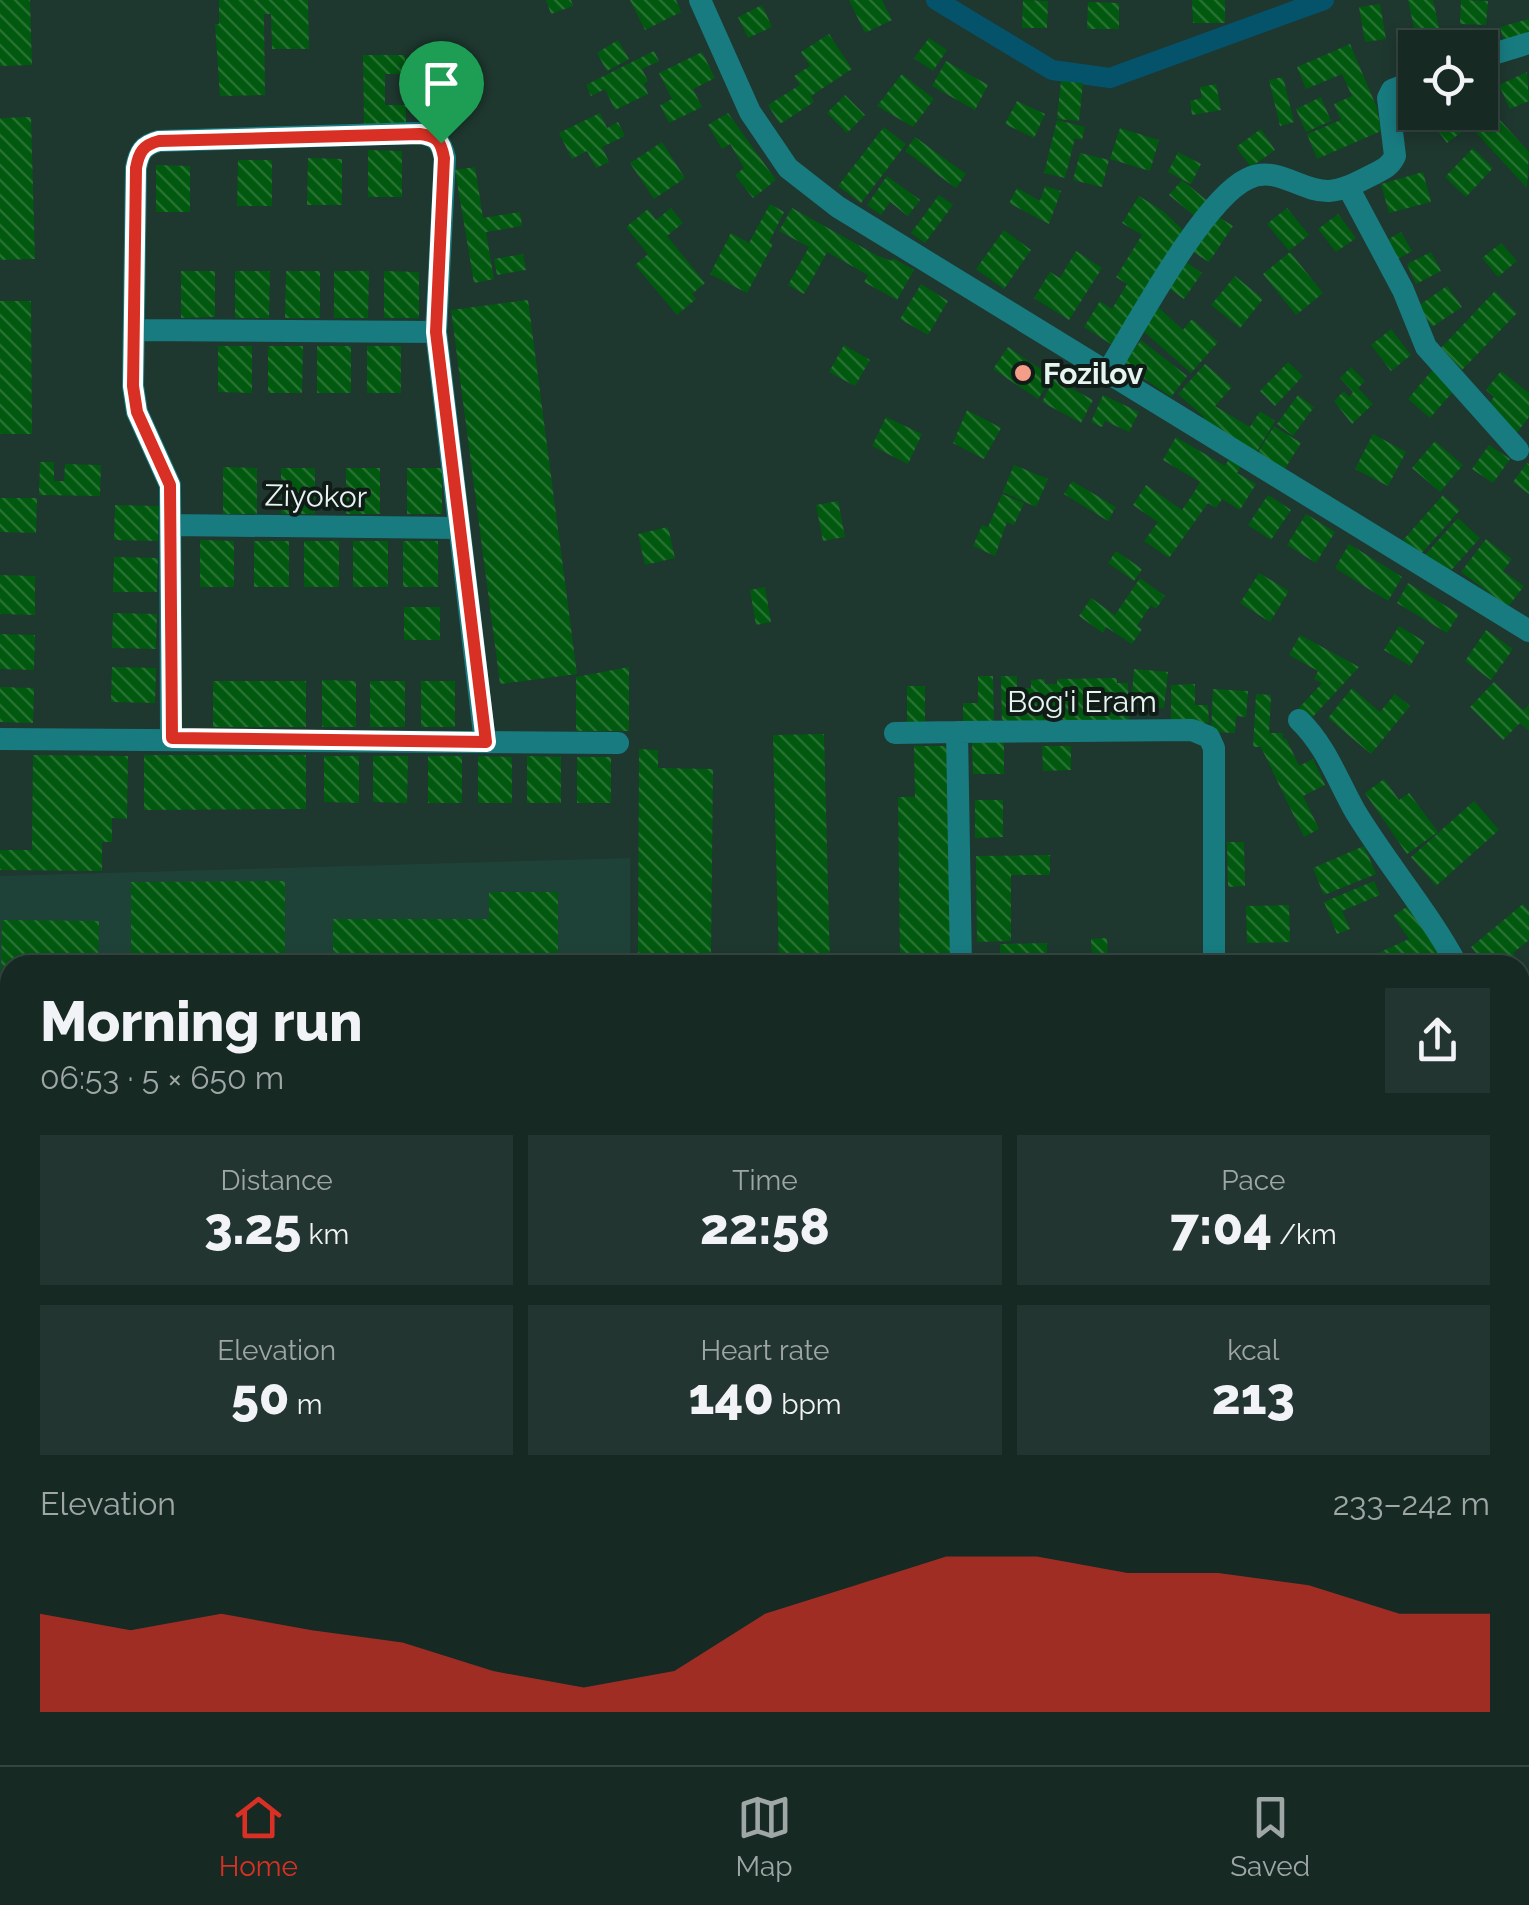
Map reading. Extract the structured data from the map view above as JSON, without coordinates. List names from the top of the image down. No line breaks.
{"streets":{"street":["Ziyokor","Bog'i Eram"]},"places":["Fozilov"],"page":{"heading":["Morning run","06:53 · 5 × 650 m"],"stats":[["Distance","3.25 km"],["Time","22:58"],["Pace","7:04 /km"],["Elevation","50 m"],["Heart rate","140 bpm"],["kcal","213"]],"chart":["Elevation","233–242 m"],"tabs":["Home","Map","Saved"]}}
